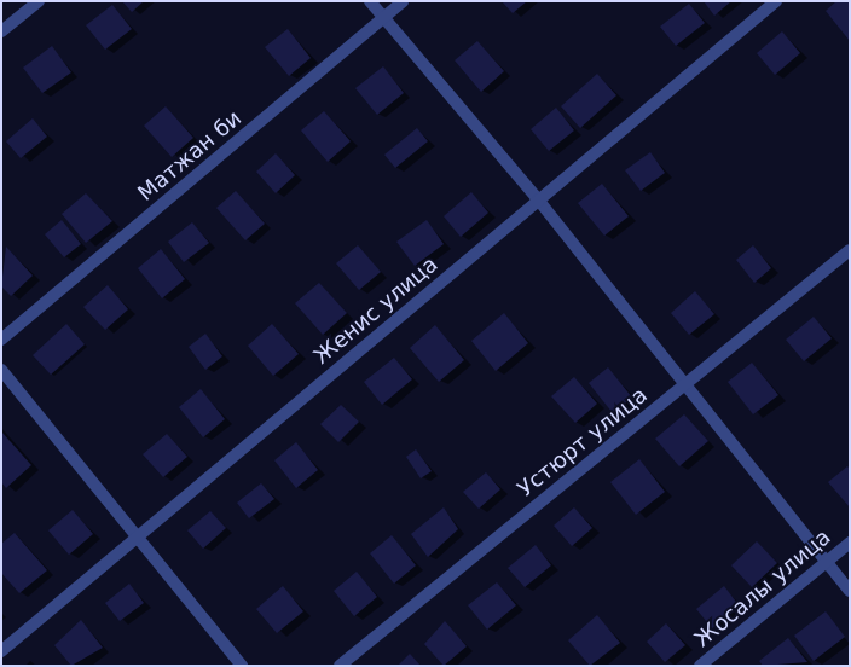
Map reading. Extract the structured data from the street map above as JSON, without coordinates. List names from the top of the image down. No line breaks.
{"streets":{"street":["Матжан би","Женис улица","Устюрт улица","Жосалы улица"]}}
